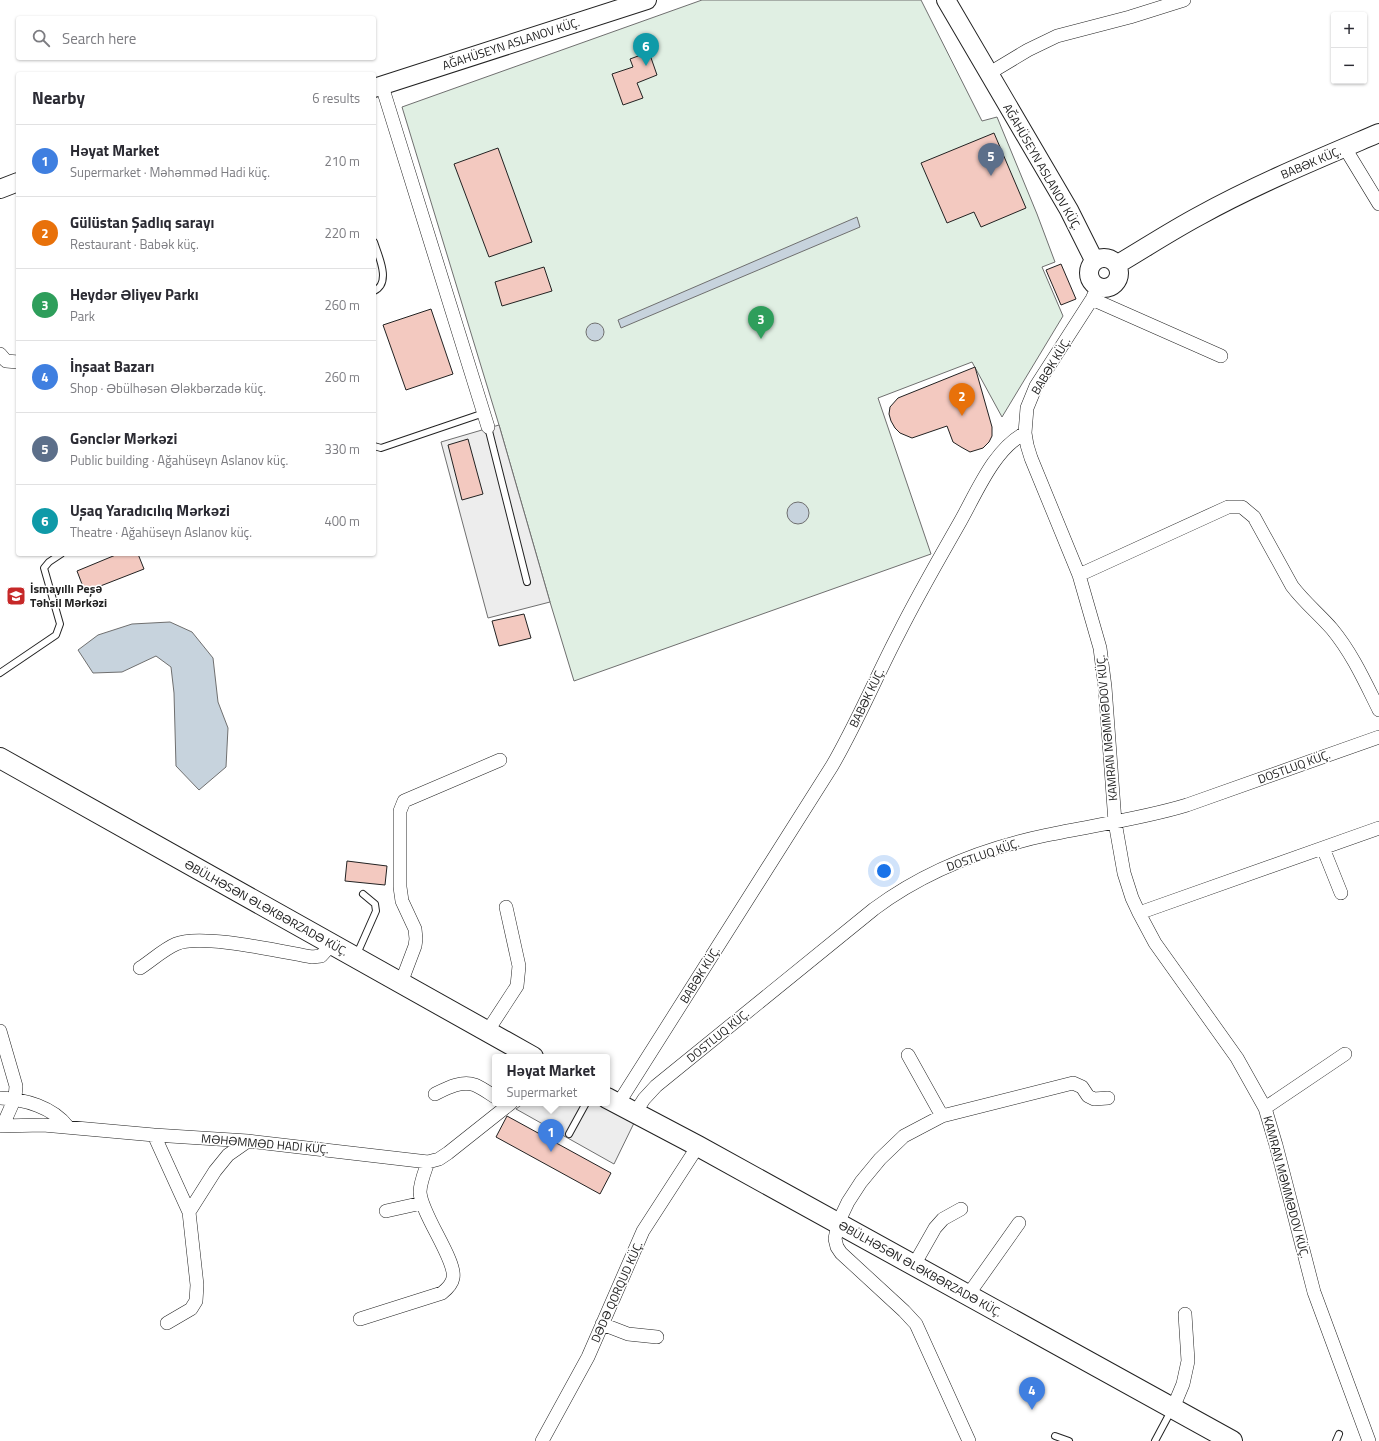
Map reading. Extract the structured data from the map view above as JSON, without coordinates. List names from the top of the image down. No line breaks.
{"streets":{"main road":["ƏBÜLHƏSƏN ƏLƏKBƏRZADƏ KÜÇ."],"street":["AĞAHÜSEYN ASLANOV KÜÇ.","BABƏK KÜÇ.","KAMRAN MƏMMƏDOV KÜÇ.","DOSTLUQ KÜÇ.","MƏHƏMMƏD HADI KÜÇ.","DƏDƏ QORQUD KÜÇ."]},"crossings":[["AĞAHÜSEYN ASLANOV KÜÇ.","BABƏK KÜÇ."],["BABƏK KÜÇ.","KAMRAN MƏMMƏDOV KÜÇ."],["BABƏK KÜÇ.","DOSTLUQ KÜÇ."],["BABƏK KÜÇ.","ƏBÜLHƏSƏN ƏLƏKBƏRZADƏ KÜÇ."],["KAMRAN MƏMMƏDOV KÜÇ.","DOSTLUQ KÜÇ."],["DOSTLUQ KÜÇ.","ƏBÜLHƏSƏN ƏLƏKBƏRZADƏ KÜÇ."],["ƏBÜLHƏSƏN ƏLƏKBƏRZADƏ KÜÇ.","DƏDƏ QORQUD KÜÇ."]],"places":{"school or university":["İsmayıllı Peşə Təhsil Mərkəzi"]},"page":{"map_buttons":["+","−"],"search":"Search here","pins":["6","5","3","2","1","4"],"heading":["Nearby","6 results"],"list":[{"mark":"1","name":"Həyat Market","note":"Supermarket · Məhəmməd Hadi küç.","value":"210 m"},{"mark":"2","name":"Gülüstan Şadlıq sarayı","note":"Restaurant · Babək küç.","value":"220 m"},{"mark":"3","name":"Heydər Əliyev Parkı","note":"Park","value":"260 m"},{"mark":"4","name":"İnşaat Bazarı","note":"Shop · Əbülhəsən Ələkbərzadə küç.","value":"260 m"},{"mark":"5","name":"Gənclər Mərkəzi","note":"Public building · Ağahüseyn Aslanov küç.","value":"330 m"},{"mark":"6","name":"Uşaq Yaradıcılıq Mərkəzi","note":"Theatre · Ağahüseyn Aslanov küç.","value":"400 m"}],"popup":["Həyat Market","Supermarket"]}}
